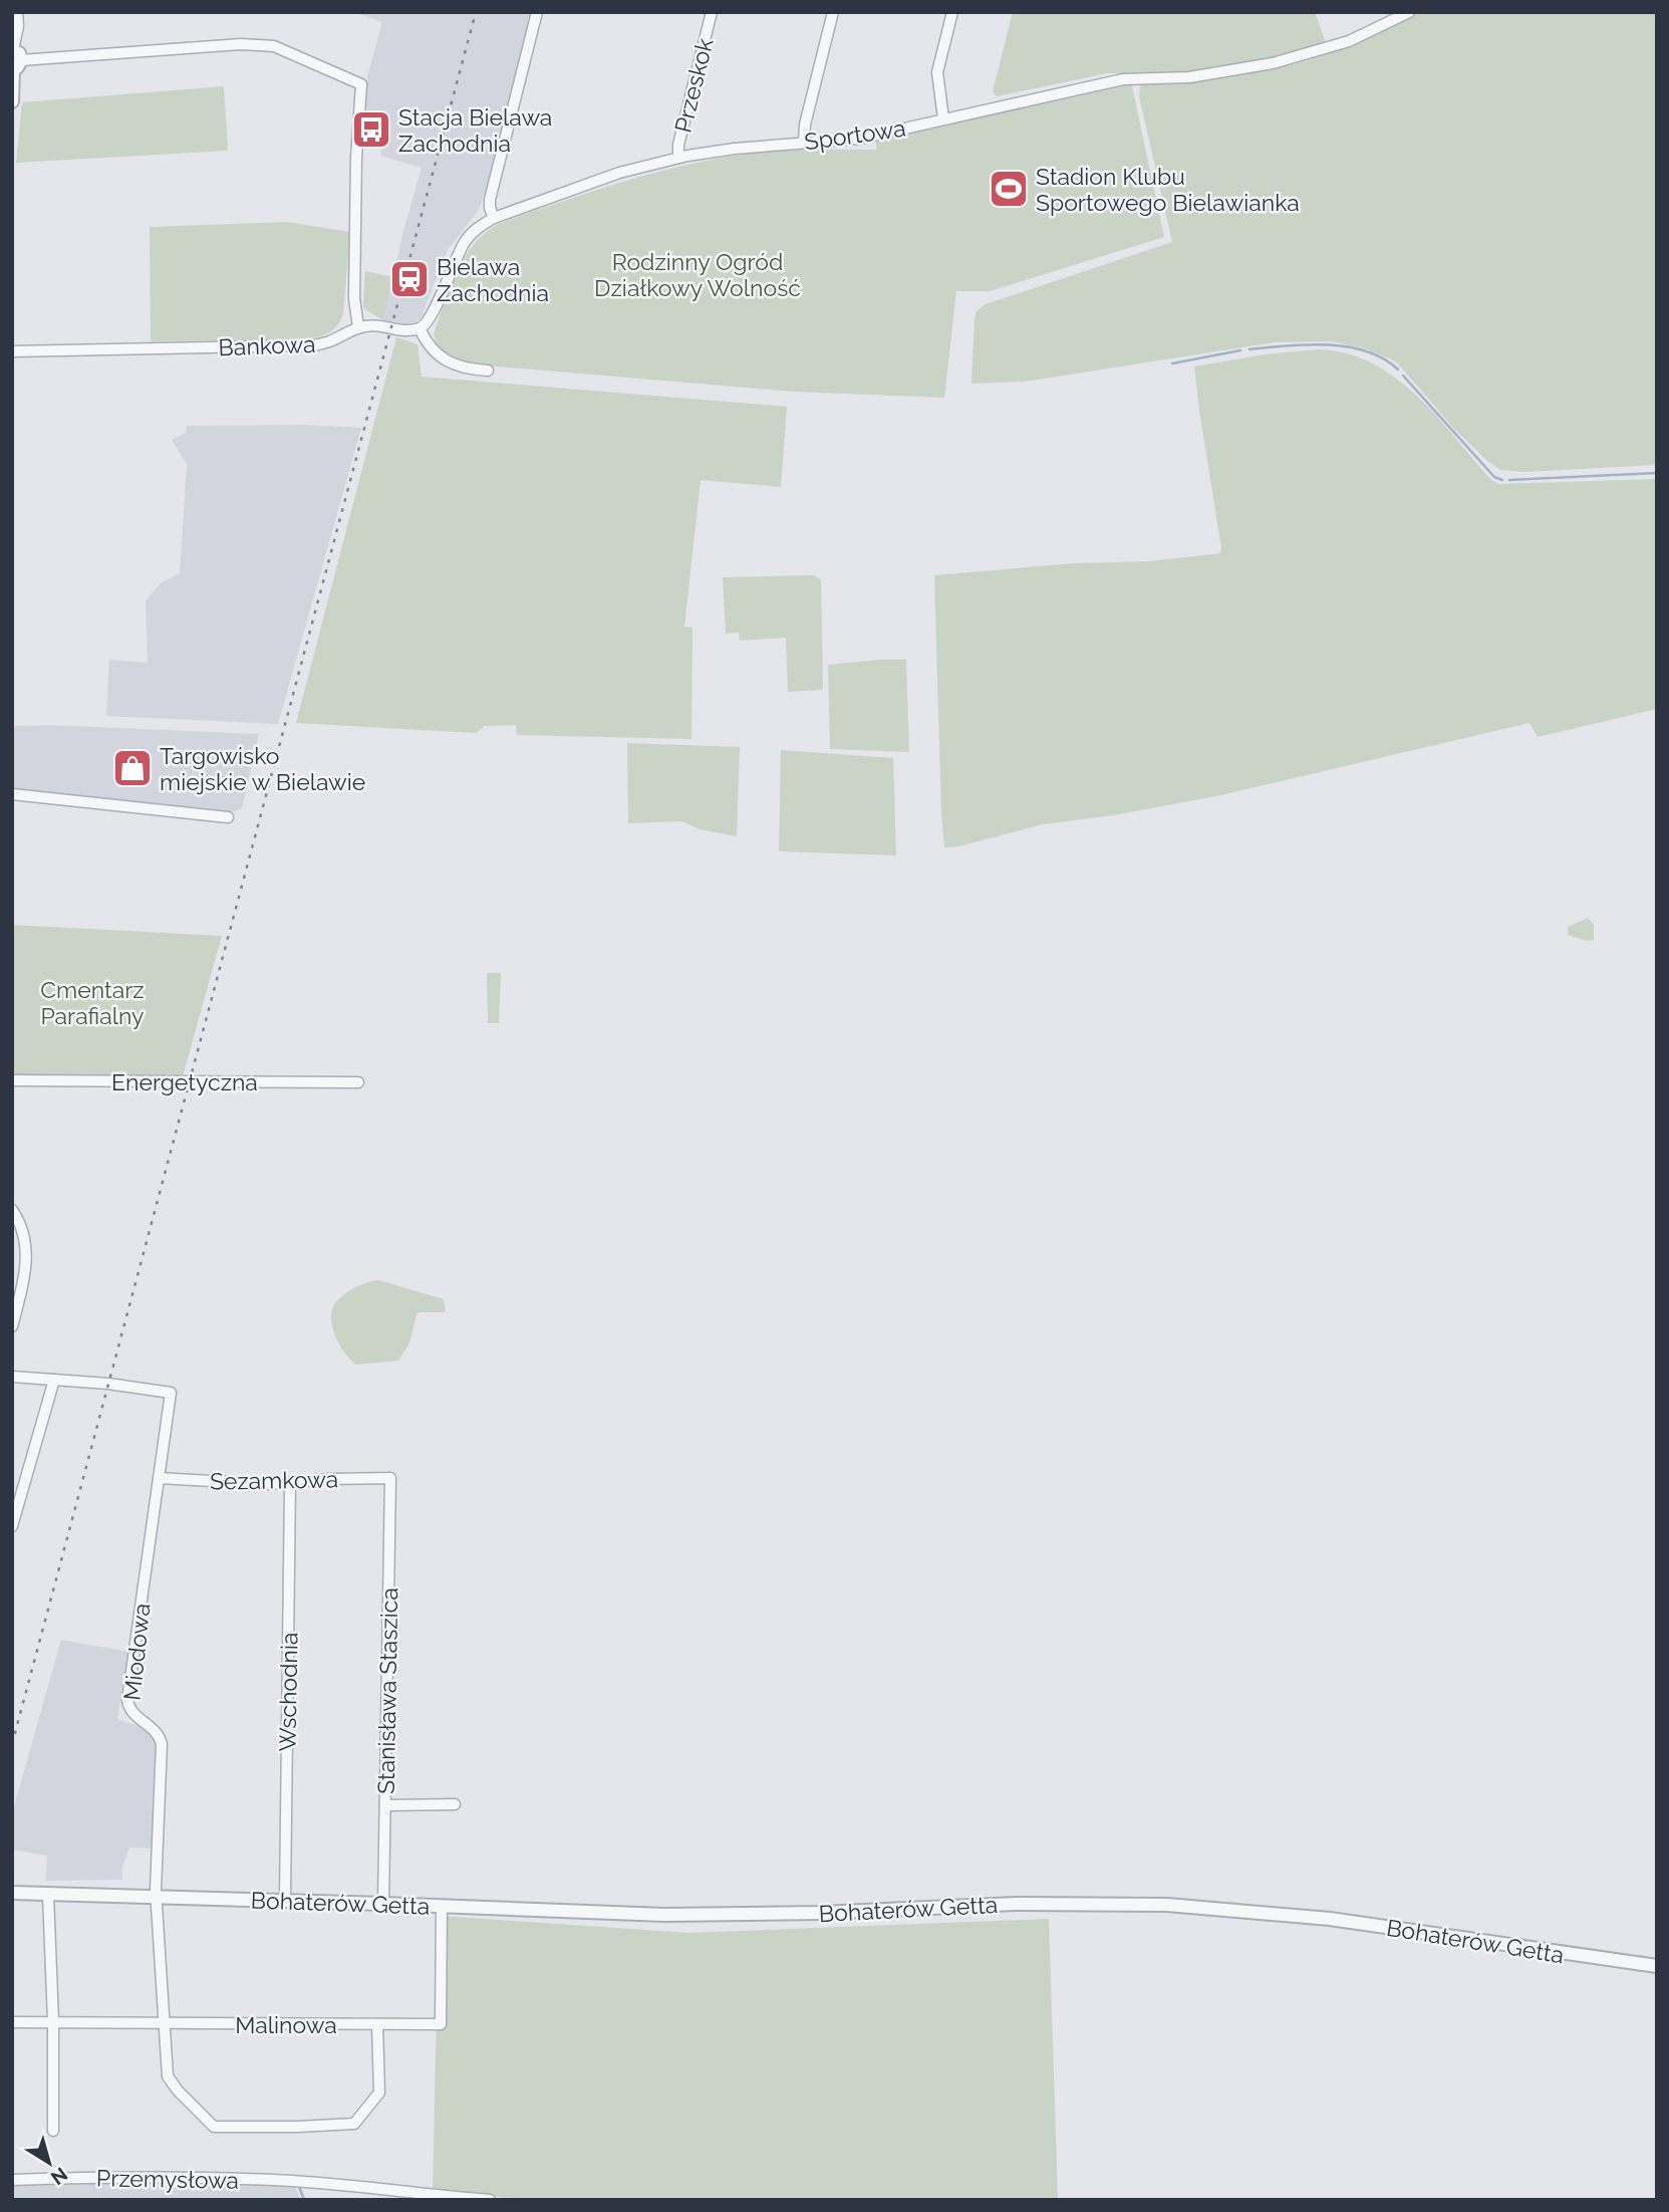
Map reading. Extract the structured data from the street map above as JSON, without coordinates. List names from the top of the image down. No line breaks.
{"streets":{"street":["Przeskok","Sportowa","Bankowa","Energetyczna","Sezamkowa","Miodowa","Stanisława Staszica","Wschodnia","Bohaterów Getta","Malinowa","Przemysłowa"]},"crossings":[["Przeskok","Sportowa"],["Sezamkowa","Miodowa"],["Sezamkowa","Stanisława Staszica"],["Sezamkowa","Wschodnia"],["Miodowa","Bohaterów Getta"],["Stanisława Staszica","Bohaterów Getta"],["Wschodnia","Bohaterów Getta"],["Bohaterów Getta","Malinowa"]],"parks":["Rodzinny Ogród Działkowy Wolność","Cmentarz Parafialny"],"places":{"bus stop":["Stacja Bielawa Zachodnia"],"sports":["Stadion Klubu Sportowego Bielawianka"],"station":["Bielawa Zachodnia"],"shop":["Targowisko miejskie w Bielawie"]},"north":"bottom right"}
